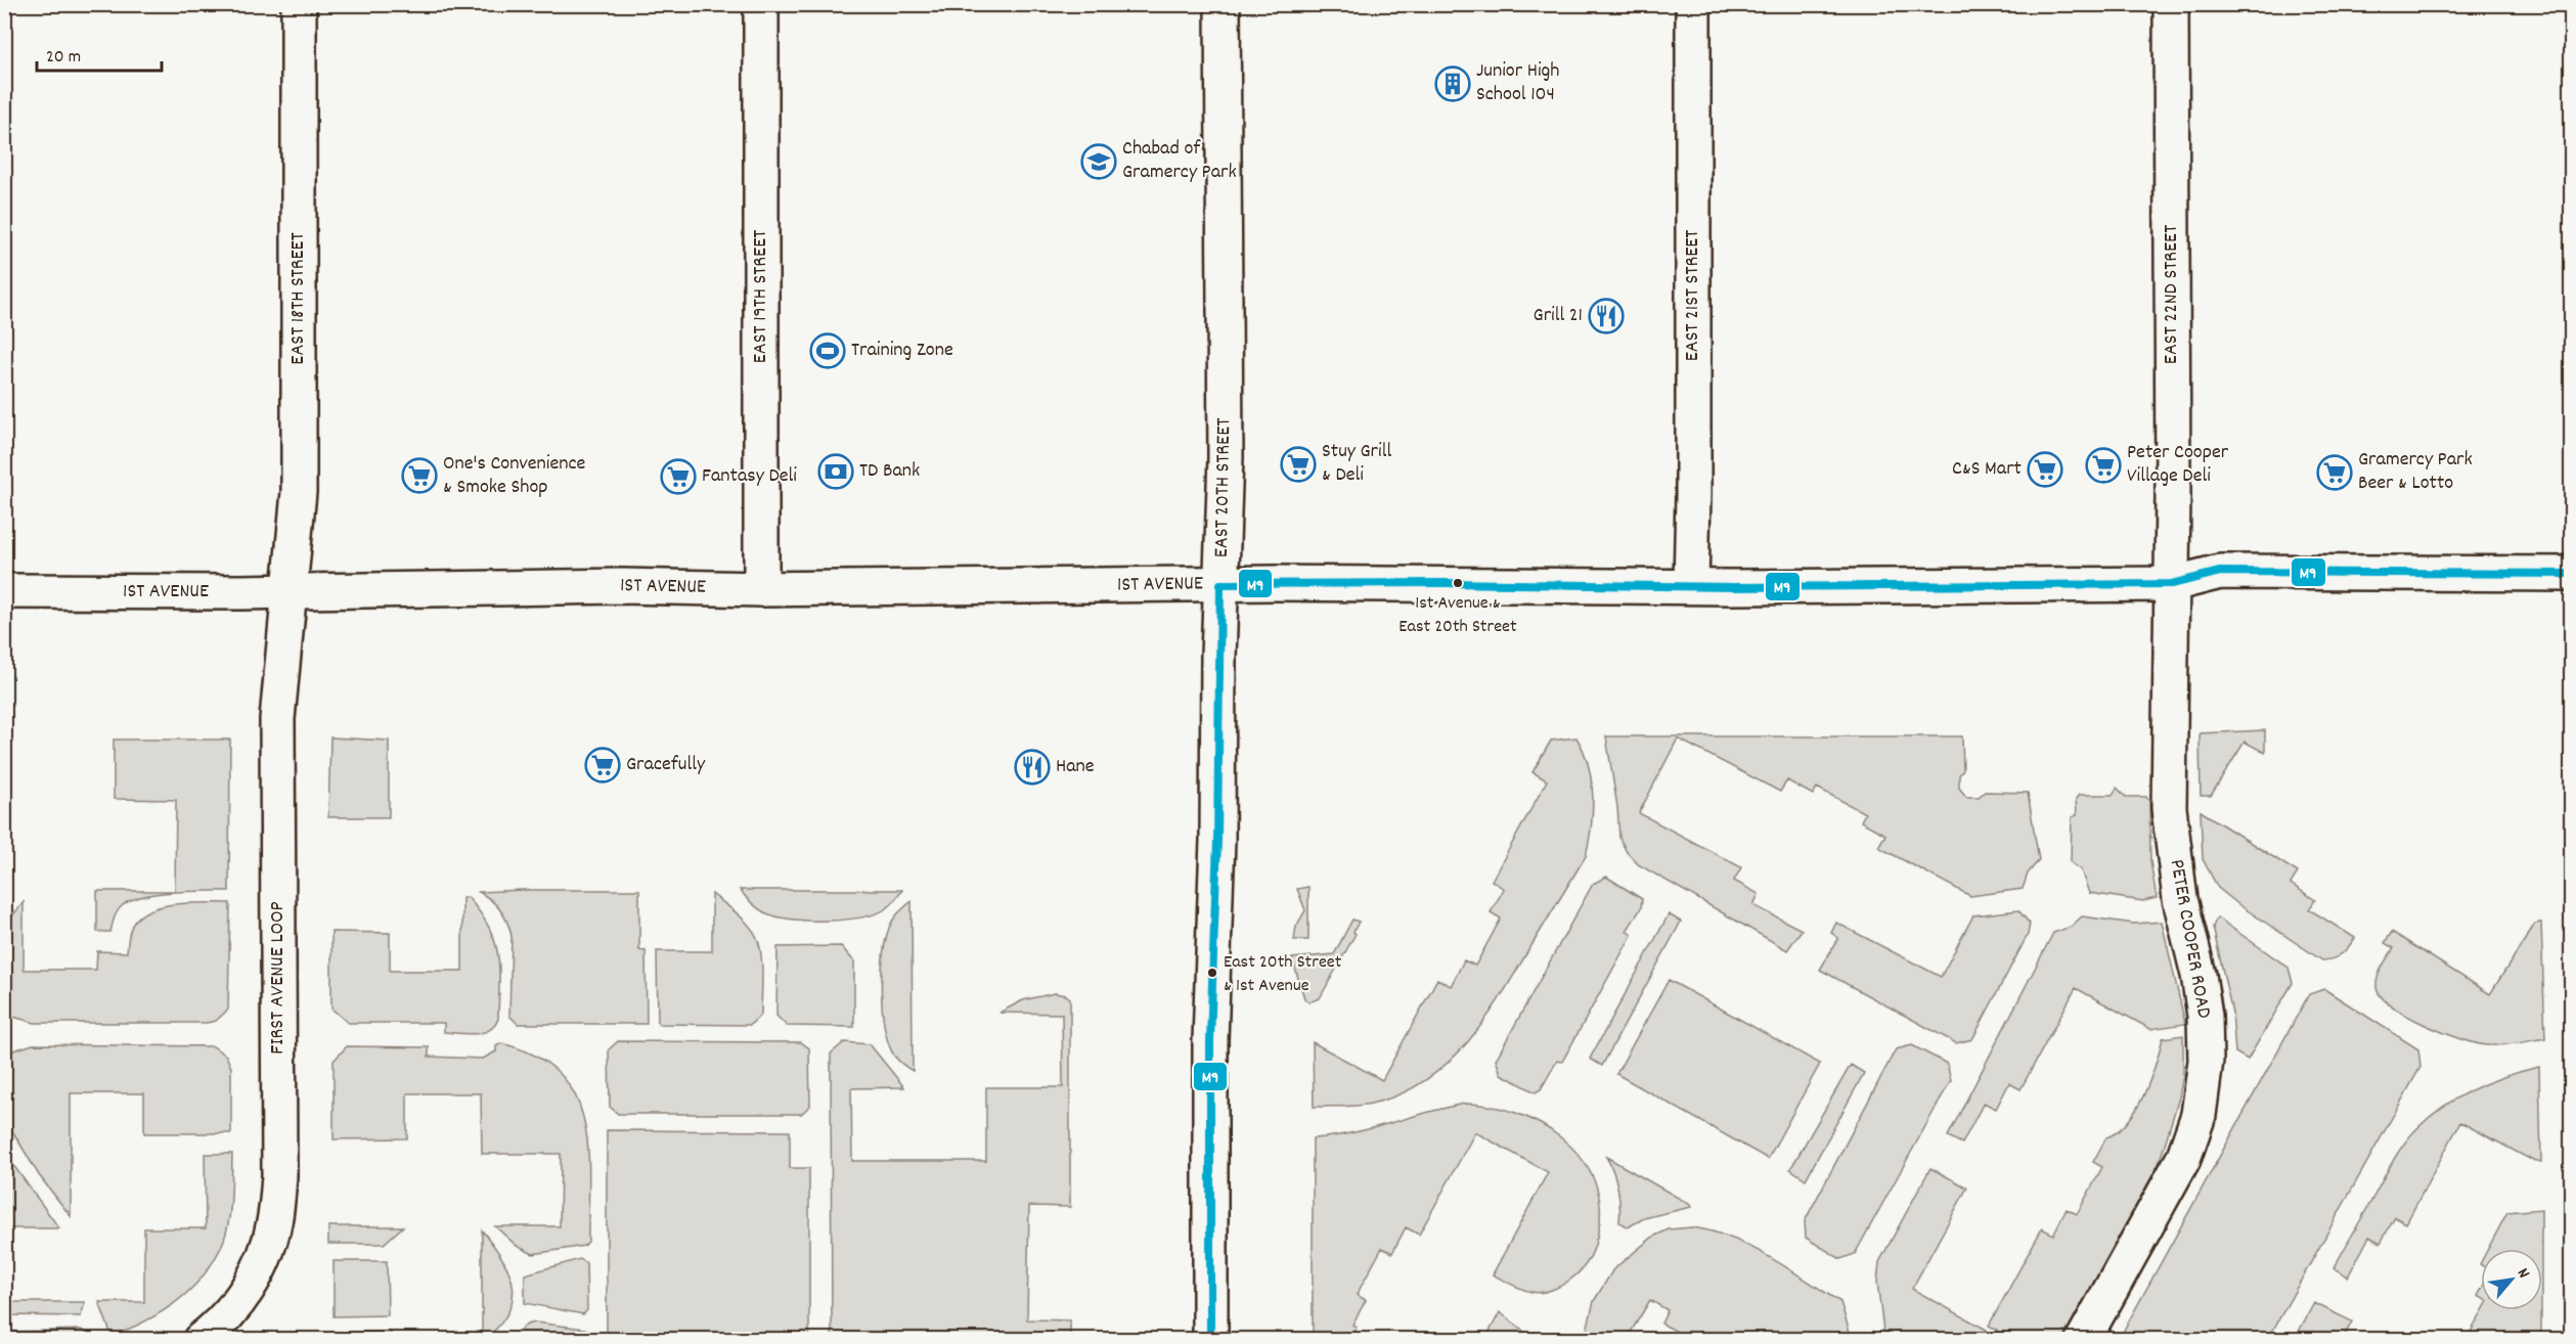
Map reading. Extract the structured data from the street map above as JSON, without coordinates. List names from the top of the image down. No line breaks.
{"streets":{"street":["EAST 22ND STREET","EAST 21ST STREET","EAST 19TH STREET","EAST 18TH STREET","EAST 20TH STREET","1ST AVENUE","PETER COOPER ROAD","FIRST AVENUE LOOP"]},"crossings":[["EAST 22ND STREET","1ST AVENUE"],["EAST 22ND STREET","PETER COOPER ROAD"],["EAST 21ST STREET","1ST AVENUE"],["EAST 19TH STREET","1ST AVENUE"],["EAST 18TH STREET","1ST AVENUE"],["EAST 18TH STREET","FIRST AVENUE LOOP"],["EAST 20TH STREET","1ST AVENUE"],["1ST AVENUE","PETER COOPER ROAD"],["1ST AVENUE","FIRST AVENUE LOOP"]],"places":{"building":["Junior High School 104"],"school or university":["Chabad of Gramercy Park"],"restaurant":["Grill 21","Hane"],"sports":["Training Zone"],"supermarket":["Stuy Grill & Deli","Peter Cooper Village Deli","C&S Mart","Gramercy Park Beer & Lotto","One's Convenience & Smoke Shop","Fantasy Deli","Gracefully"],"bank":["TD Bank"],"other":["1st Avenue & East 20th Street","East 20th Street & 1st Avenue"]},"lines":["transit line M9"],"scale_bar":"20 m","north":"top right"}
